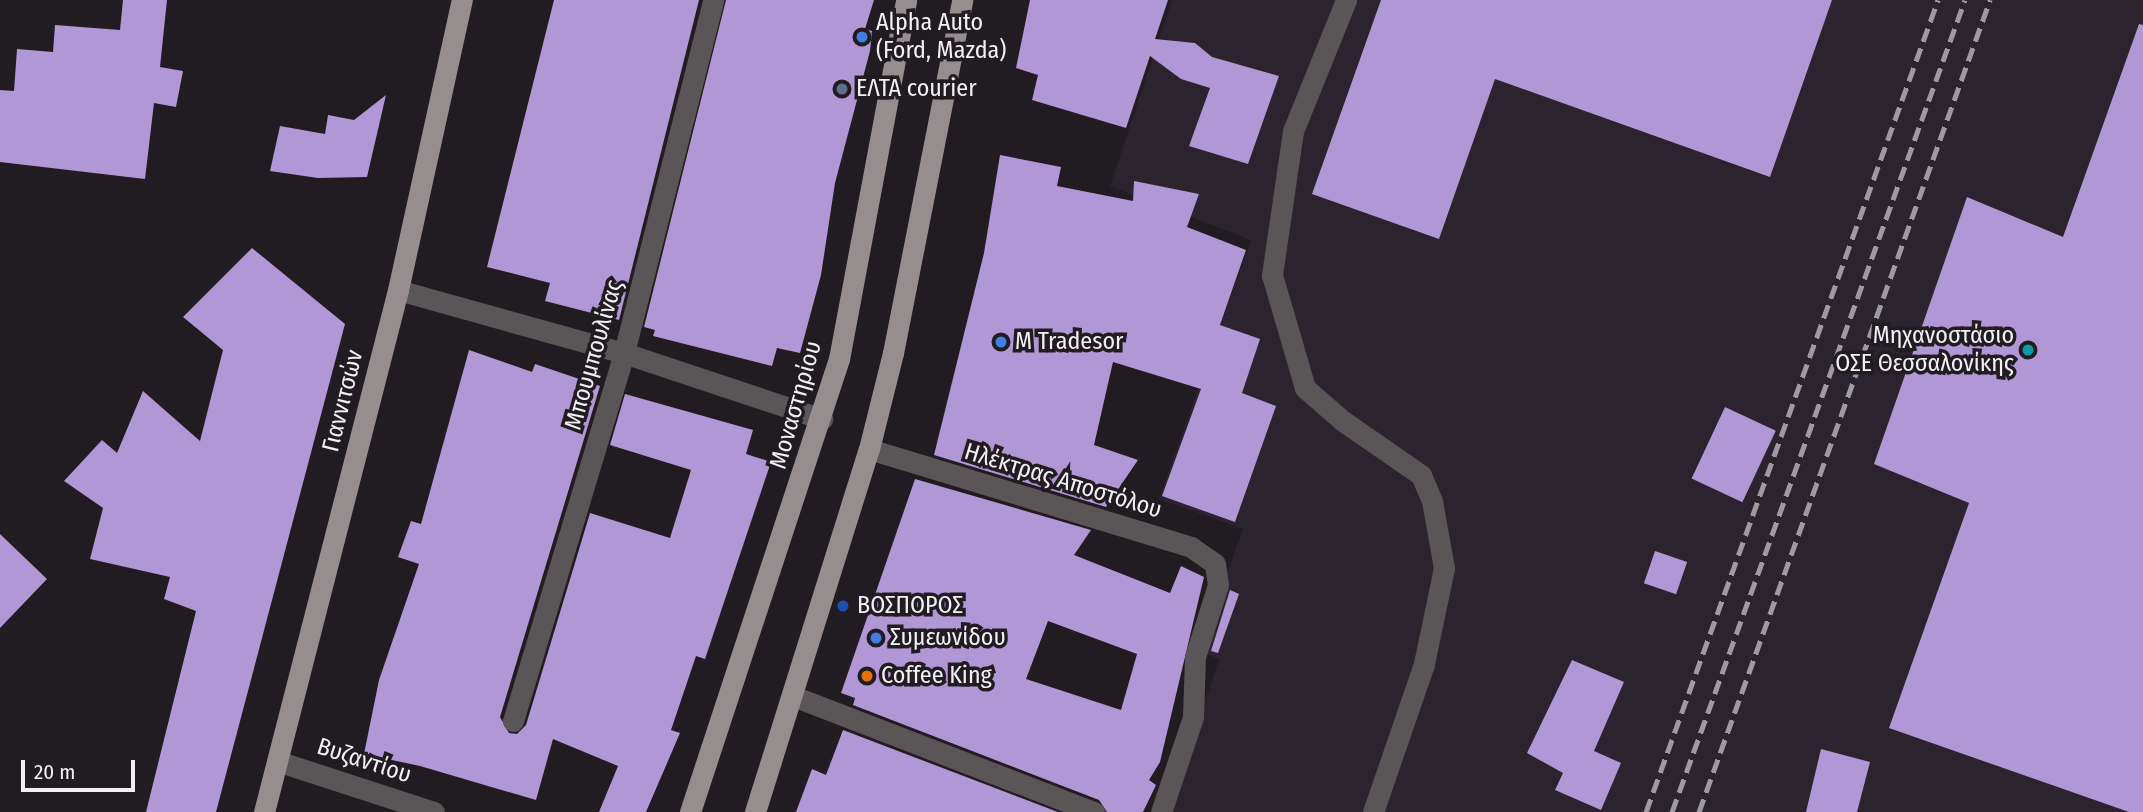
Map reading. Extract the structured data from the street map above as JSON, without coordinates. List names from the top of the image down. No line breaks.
{"streets":{"main road":["Γιαννιτσών","Μοναστηρίου"],"street":["Μπουμπουλίνας","Ηλέκτρας Αποστόλου","Βυζαντίου"]},"crossings":[["Γιαννιτσών","Βυζαντίου"]],"places":["Alpha Auto (Ford, Mazda)","ΕΛΤΑ courier","M Tradesor","Μηχανοστάσιο ΟΣΕ Θεσσαλονίκης","ΒΟΣΠΟΡΟΣ","Συμεωνίδου","Coffee King"],"scale_bar":"20 m"}
